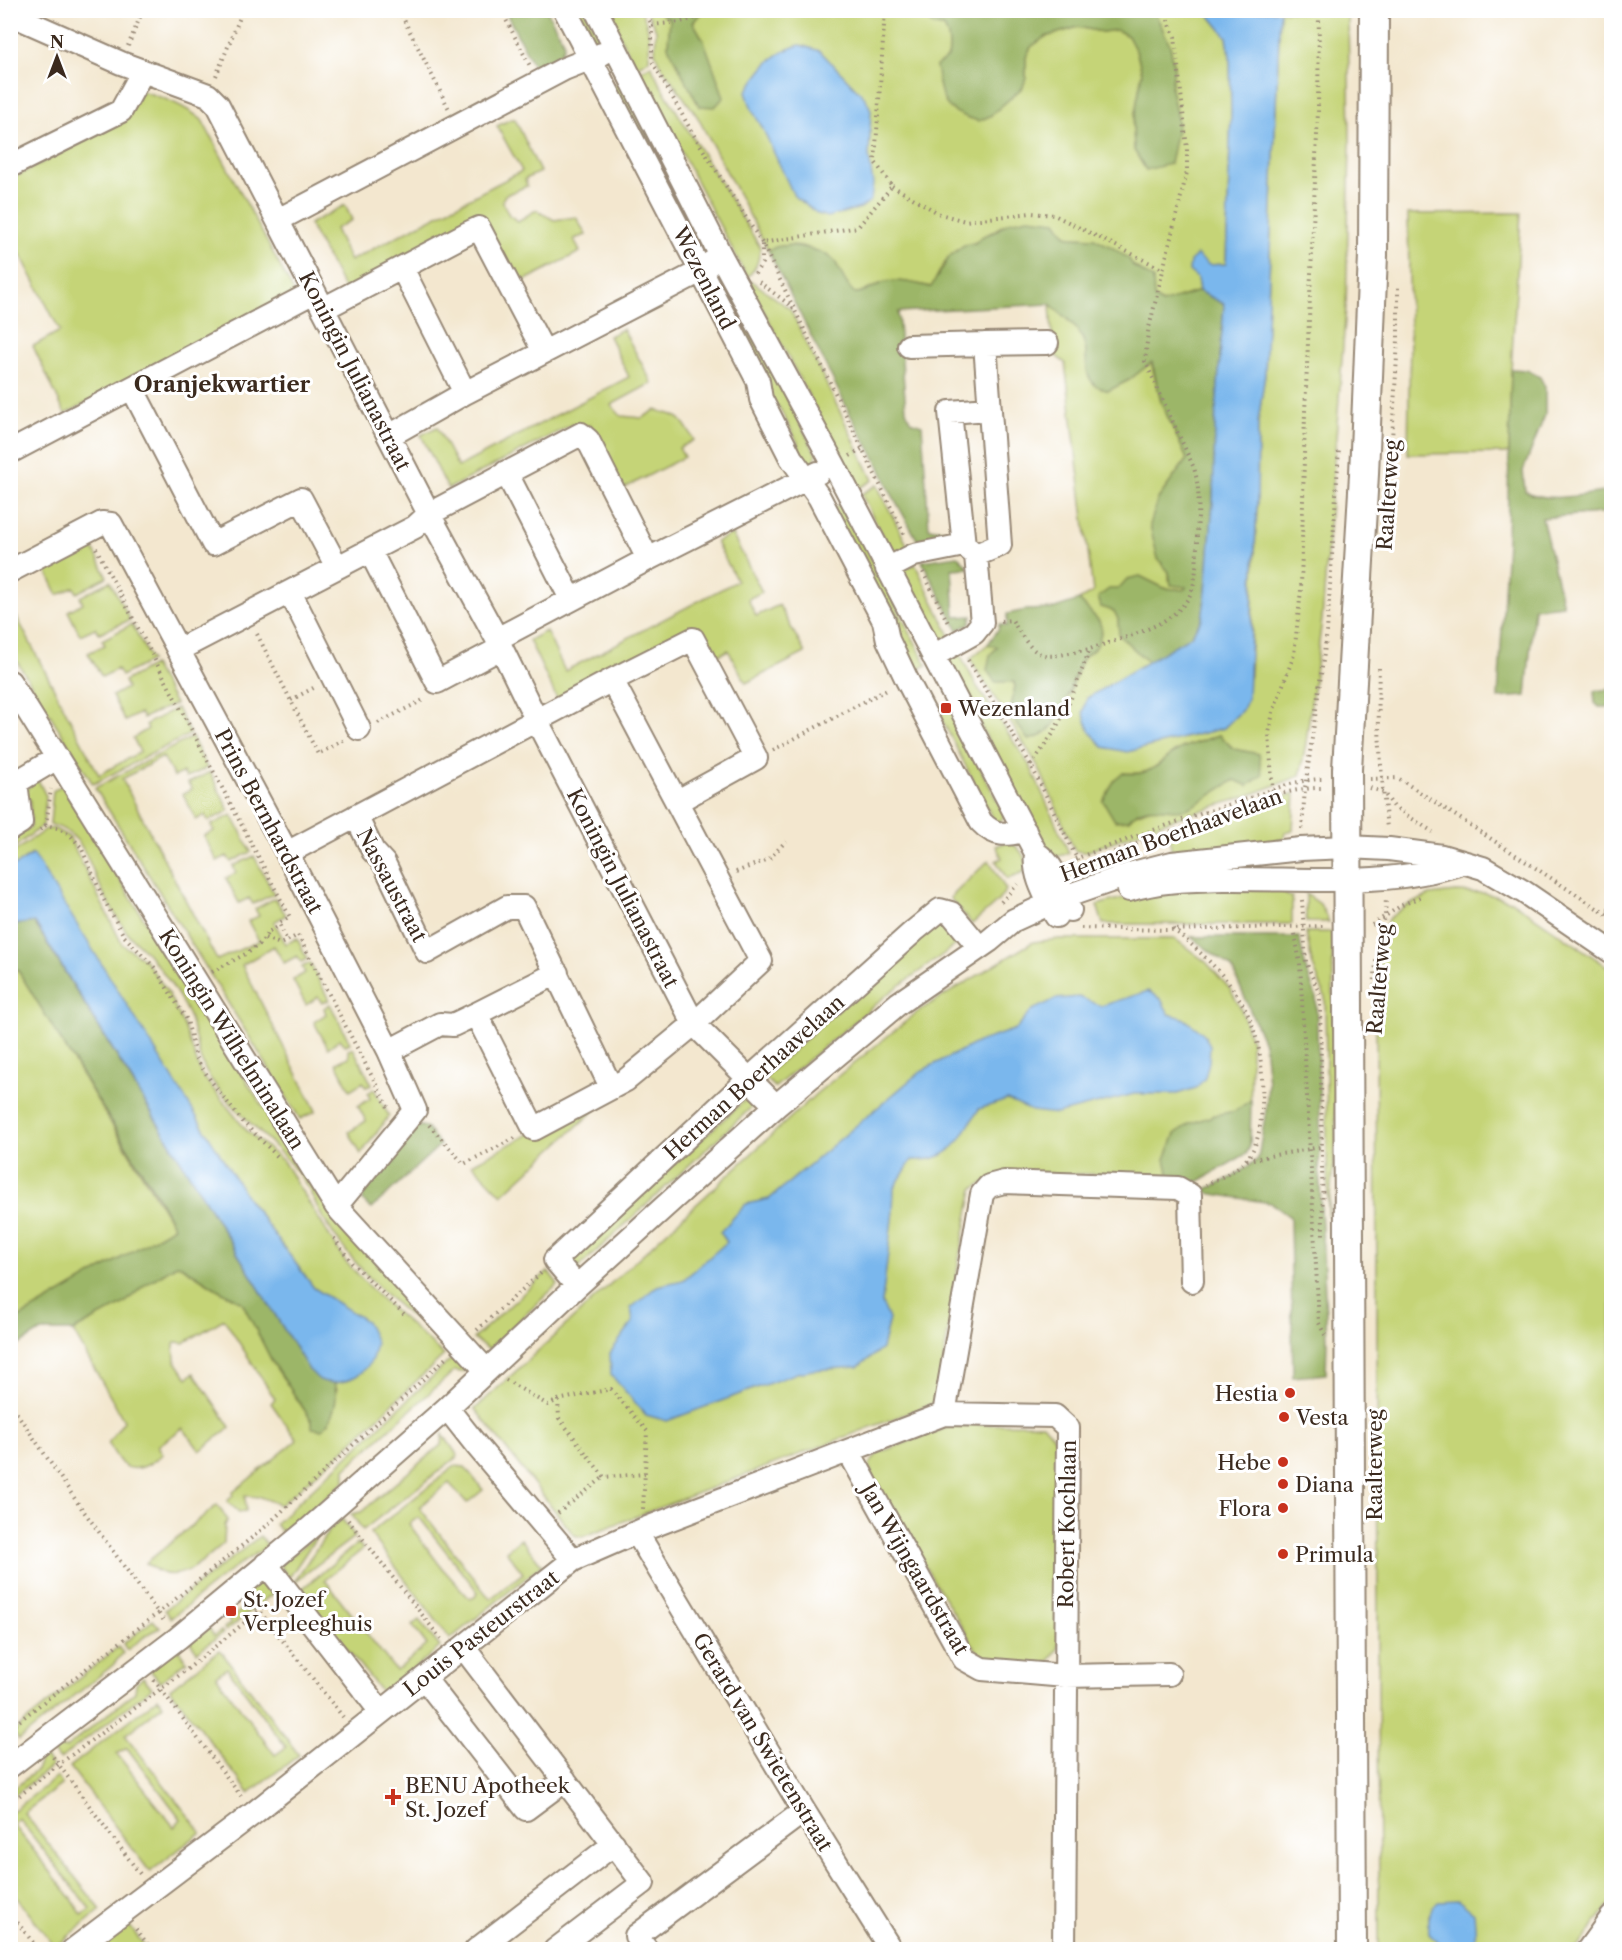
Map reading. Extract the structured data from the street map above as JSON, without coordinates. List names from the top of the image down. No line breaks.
{"streets":{"main road":["Raalterweg"],"street":["Wezenland","Koningin Julianastraat","Prins Bernhardstraat","Herman Boerhaavelaan","Nassaustraat","Koningin Wilhelminalaan","Robert Kochlaan","Jan Wijngaardstraat","Louis Pasteurstraat","Gerard van Swietenstraat"]},"crossings":[["Wezenland","Herman Boerhaavelaan"],["Koningin Julianastraat","Herman Boerhaavelaan"],["Raalterweg","Herman Boerhaavelaan"],["Herman Boerhaavelaan","Koningin Wilhelminalaan"],["Robert Kochlaan","Jan Wijngaardstraat"],["Robert Kochlaan","Louis Pasteurstraat"],["Jan Wijngaardstraat","Louis Pasteurstraat"],["Louis Pasteurstraat","Gerard van Swietenstraat"]],"districts":["Oranjekwartier"],"places":{"transit":["Wezenland","St. Jozef Verpleeghuis"],"other":["Hestia","Vesta","Hebe","Diana","Flora","Primula"],"health":["BENU Apotheek St. Jozef"]},"north":"top"}
